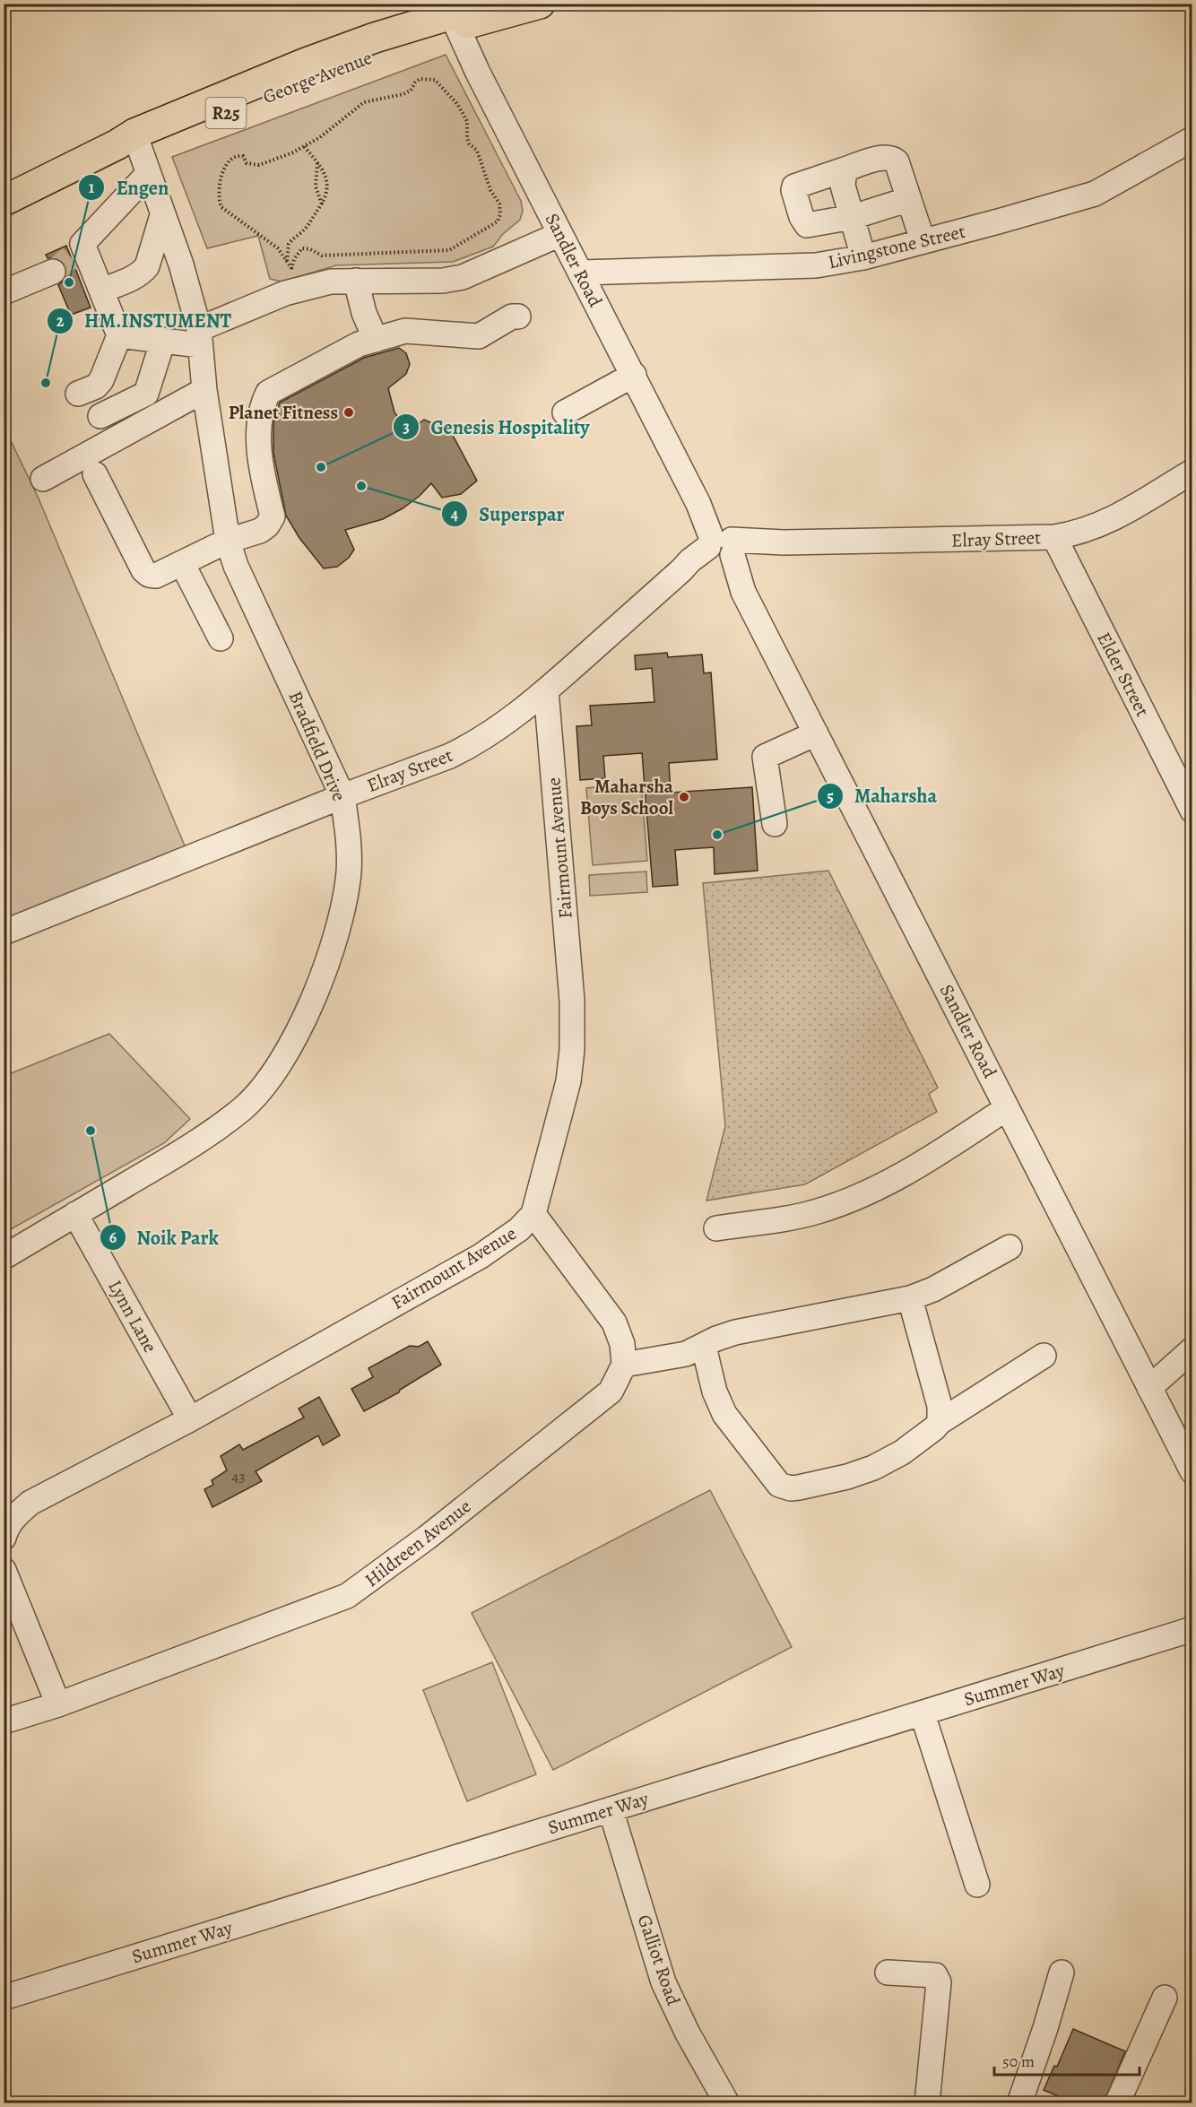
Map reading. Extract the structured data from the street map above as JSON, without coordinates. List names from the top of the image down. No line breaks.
{"streets":{"main road":["George Avenue","R25"],"street":["Livingstone Street","Sandler Road","Elray Street","Elder Street","Bradfield Drive","Fairmount Avenue","Lynn Lane","Hildreen Avenue","Summer Way","Galliot Road"]},"crossings":[["George Avenue","R25"],["George Avenue","Sandler Road"],["George Avenue","Bradfield Drive"],["R25","Sandler Road"],["Livingstone Street","Sandler Road"],["Sandler Road","Elray Street"],["Elray Street","Elder Street"],["Elray Street","Bradfield Drive"],["Elray Street","Fairmount Avenue"],["Bradfield Drive","Lynn Lane"],["Fairmount Avenue","Lynn Lane"],["Summer Way","Galliot Road"]],"places":["Engen","HM.INSTUMENT","Planet Fitness","Genesis Hospitality","Superspar","Maharsha Boys School","Maharsha","Noik Park"],"house_numbers":["43"],"scale_bar":"50 m"}
